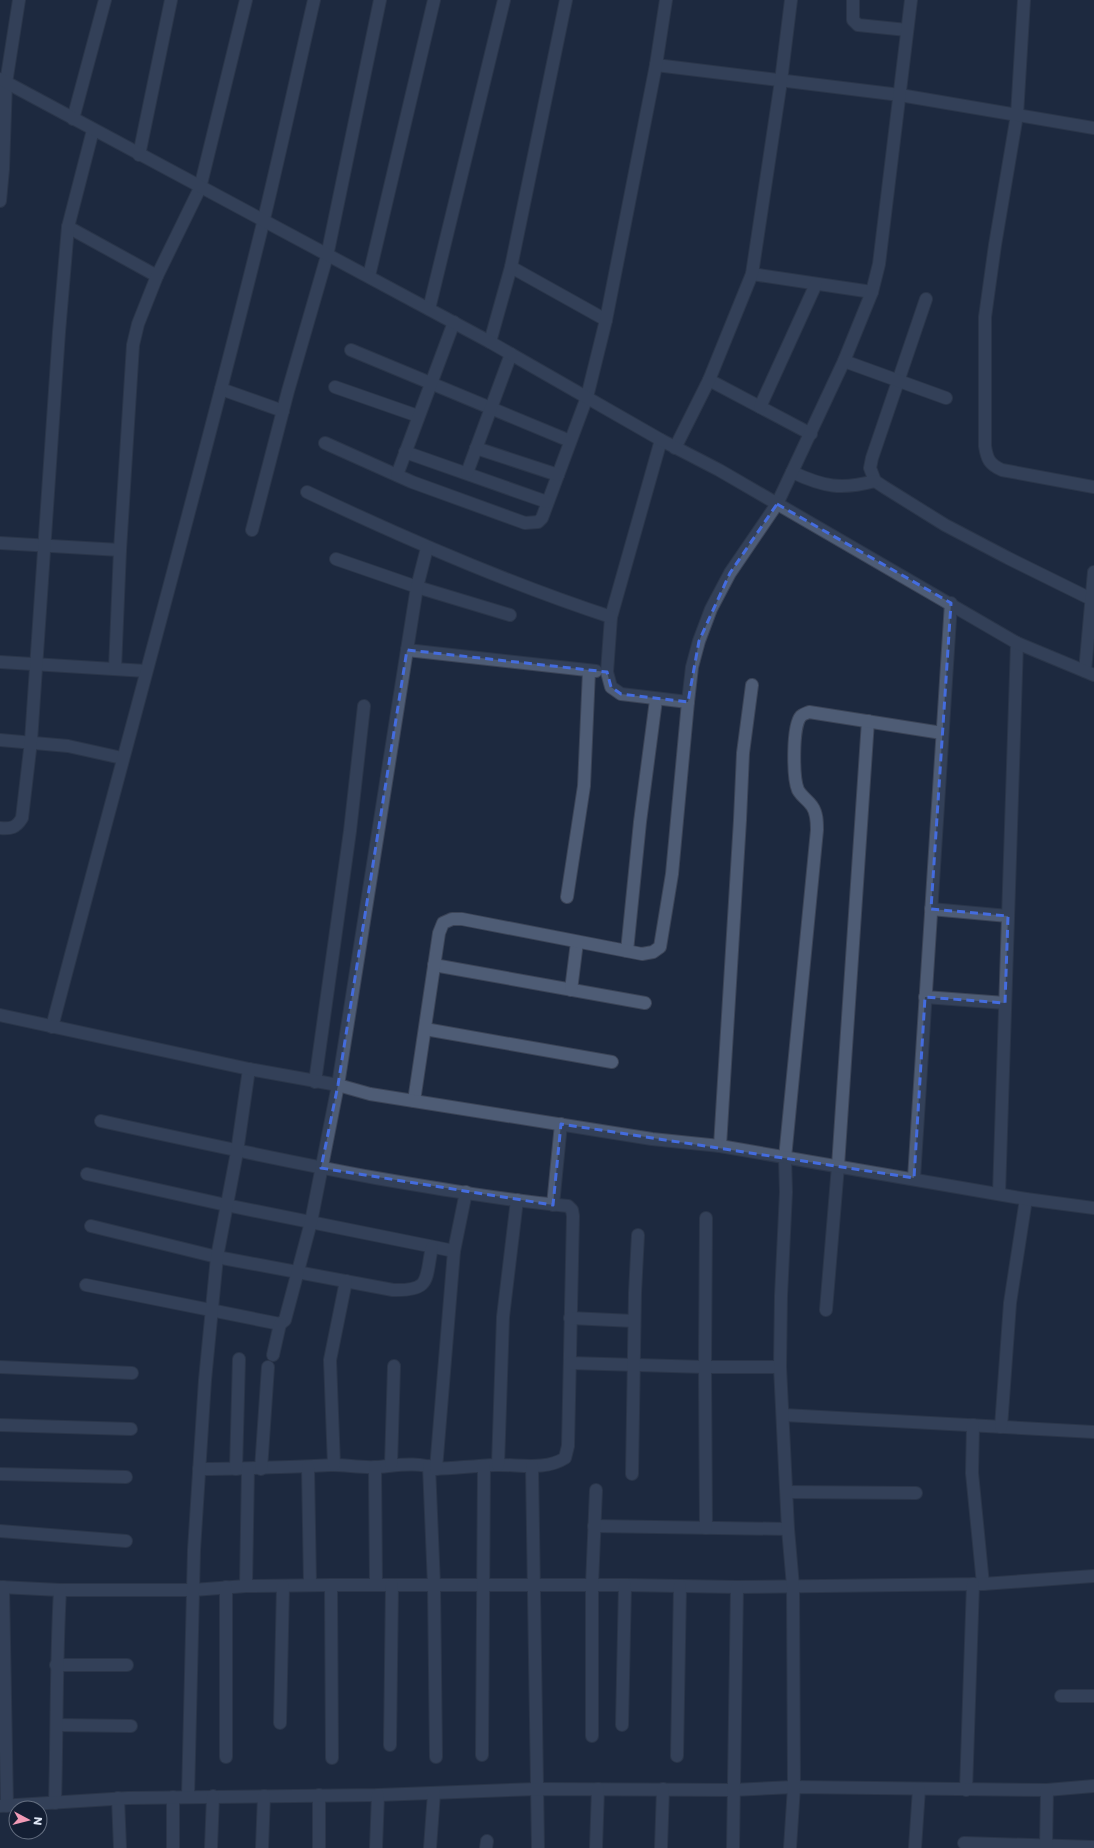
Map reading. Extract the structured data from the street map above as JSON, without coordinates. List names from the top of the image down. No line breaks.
{"north":"right"}
